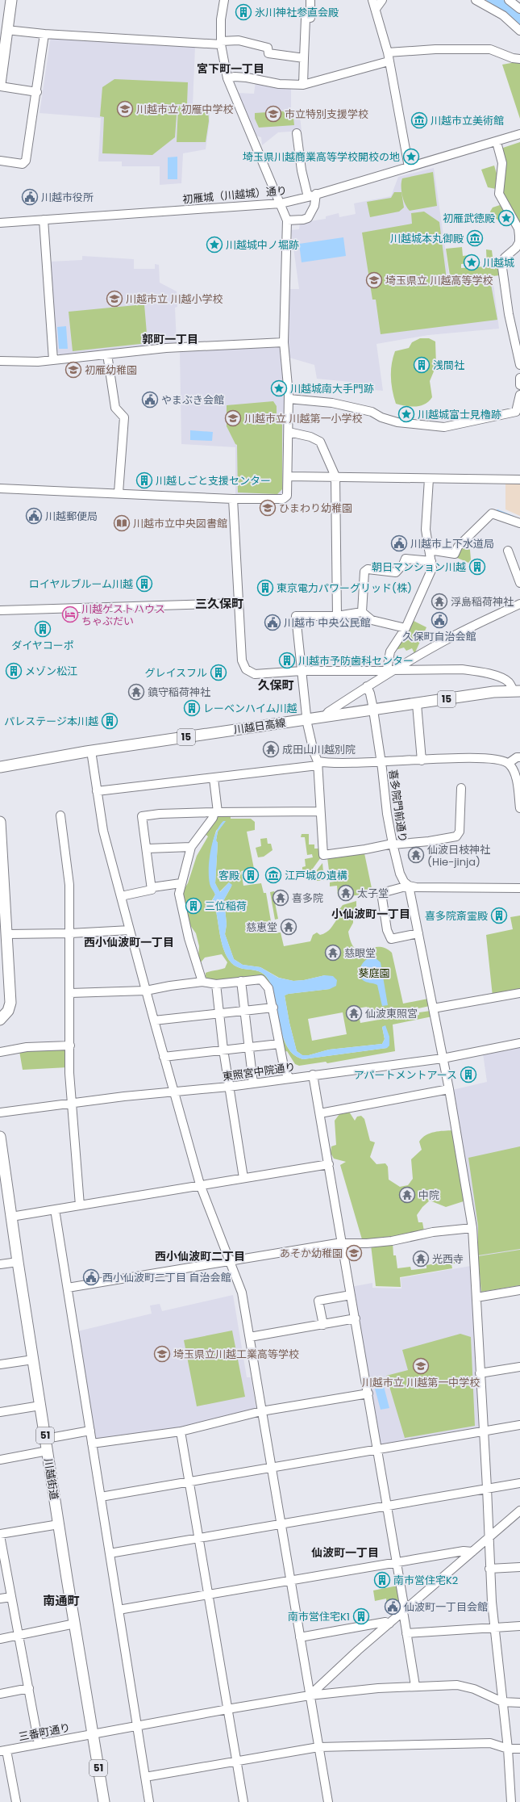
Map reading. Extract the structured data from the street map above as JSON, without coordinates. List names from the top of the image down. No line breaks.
{"streets":{"main road":["15","川越日高線","51","川越街道"],"street":["初雁城（川越城）通り","喜多院門前通り","東照宮中院通り","三番町通り"]},"crossings":[["川越日高線","喜多院門前通り"],["川越街道","三番町通り"]],"districts":["宮下町一丁目","郭町一丁目","三久保町","久保町","小仙波町一丁目","西小仙波町一丁目","西小仙波町二丁目","仙波町一丁目","南通町"],"parks":["葵庭園"],"places":{"building":["氷川神社参直会殿","浅間社","川越しごと支援センター","朝日マンション川越","ロイヤルブルーム川越","東京電力パワーグリッド(株)","ダイヤコーポ","川越市予防歯科センター","メゾン松江","グレイスフル","レーベンハイム川越","パレステージ本川越","客殿","三位稲荷","喜多院斎霊殿","アパートメントアース","南市営住宅K2","南市営住宅K1"],"school or university":["川越市立 初雁中学校","市立特別支援学校","埼玉県立 川越高等学校","川越市立 川越小学校","初雁幼稚園","川越市立 川越第一小学校","ひまわり幼稚園","あそか幼稚園","埼玉県立川越工業高等学校","川越市立 川越第一中学校"],"museum":["川越市立美術館","川越城本丸御殿","江戸城の遺構"],"place":["埼玉県川越商業高等学校開校の地","初雁武徳殿","川越城中ノ堀跡","川越城","川越城南大手門跡","川越城富士見櫓跡"],"public building":["川越市役所","やまぶき会館","川越郵便局","川越市上下水道局","久保町自治会館","川越市 中央公民館","西小仙波町二丁目 自治会館","仙波町一丁目会館"],"library":["川越市立中央図書館"],"temple":["浮島稲荷神社","鎮守稲荷神社","成田山川越別院","仙波日枝神社 (Hie-jinja)","太子堂","喜多院","慈恵堂","慈眼堂","仙波東照宮","中院","光西寺"],"hotel":["川越ゲストハウス ちゃぶだい"]}}
